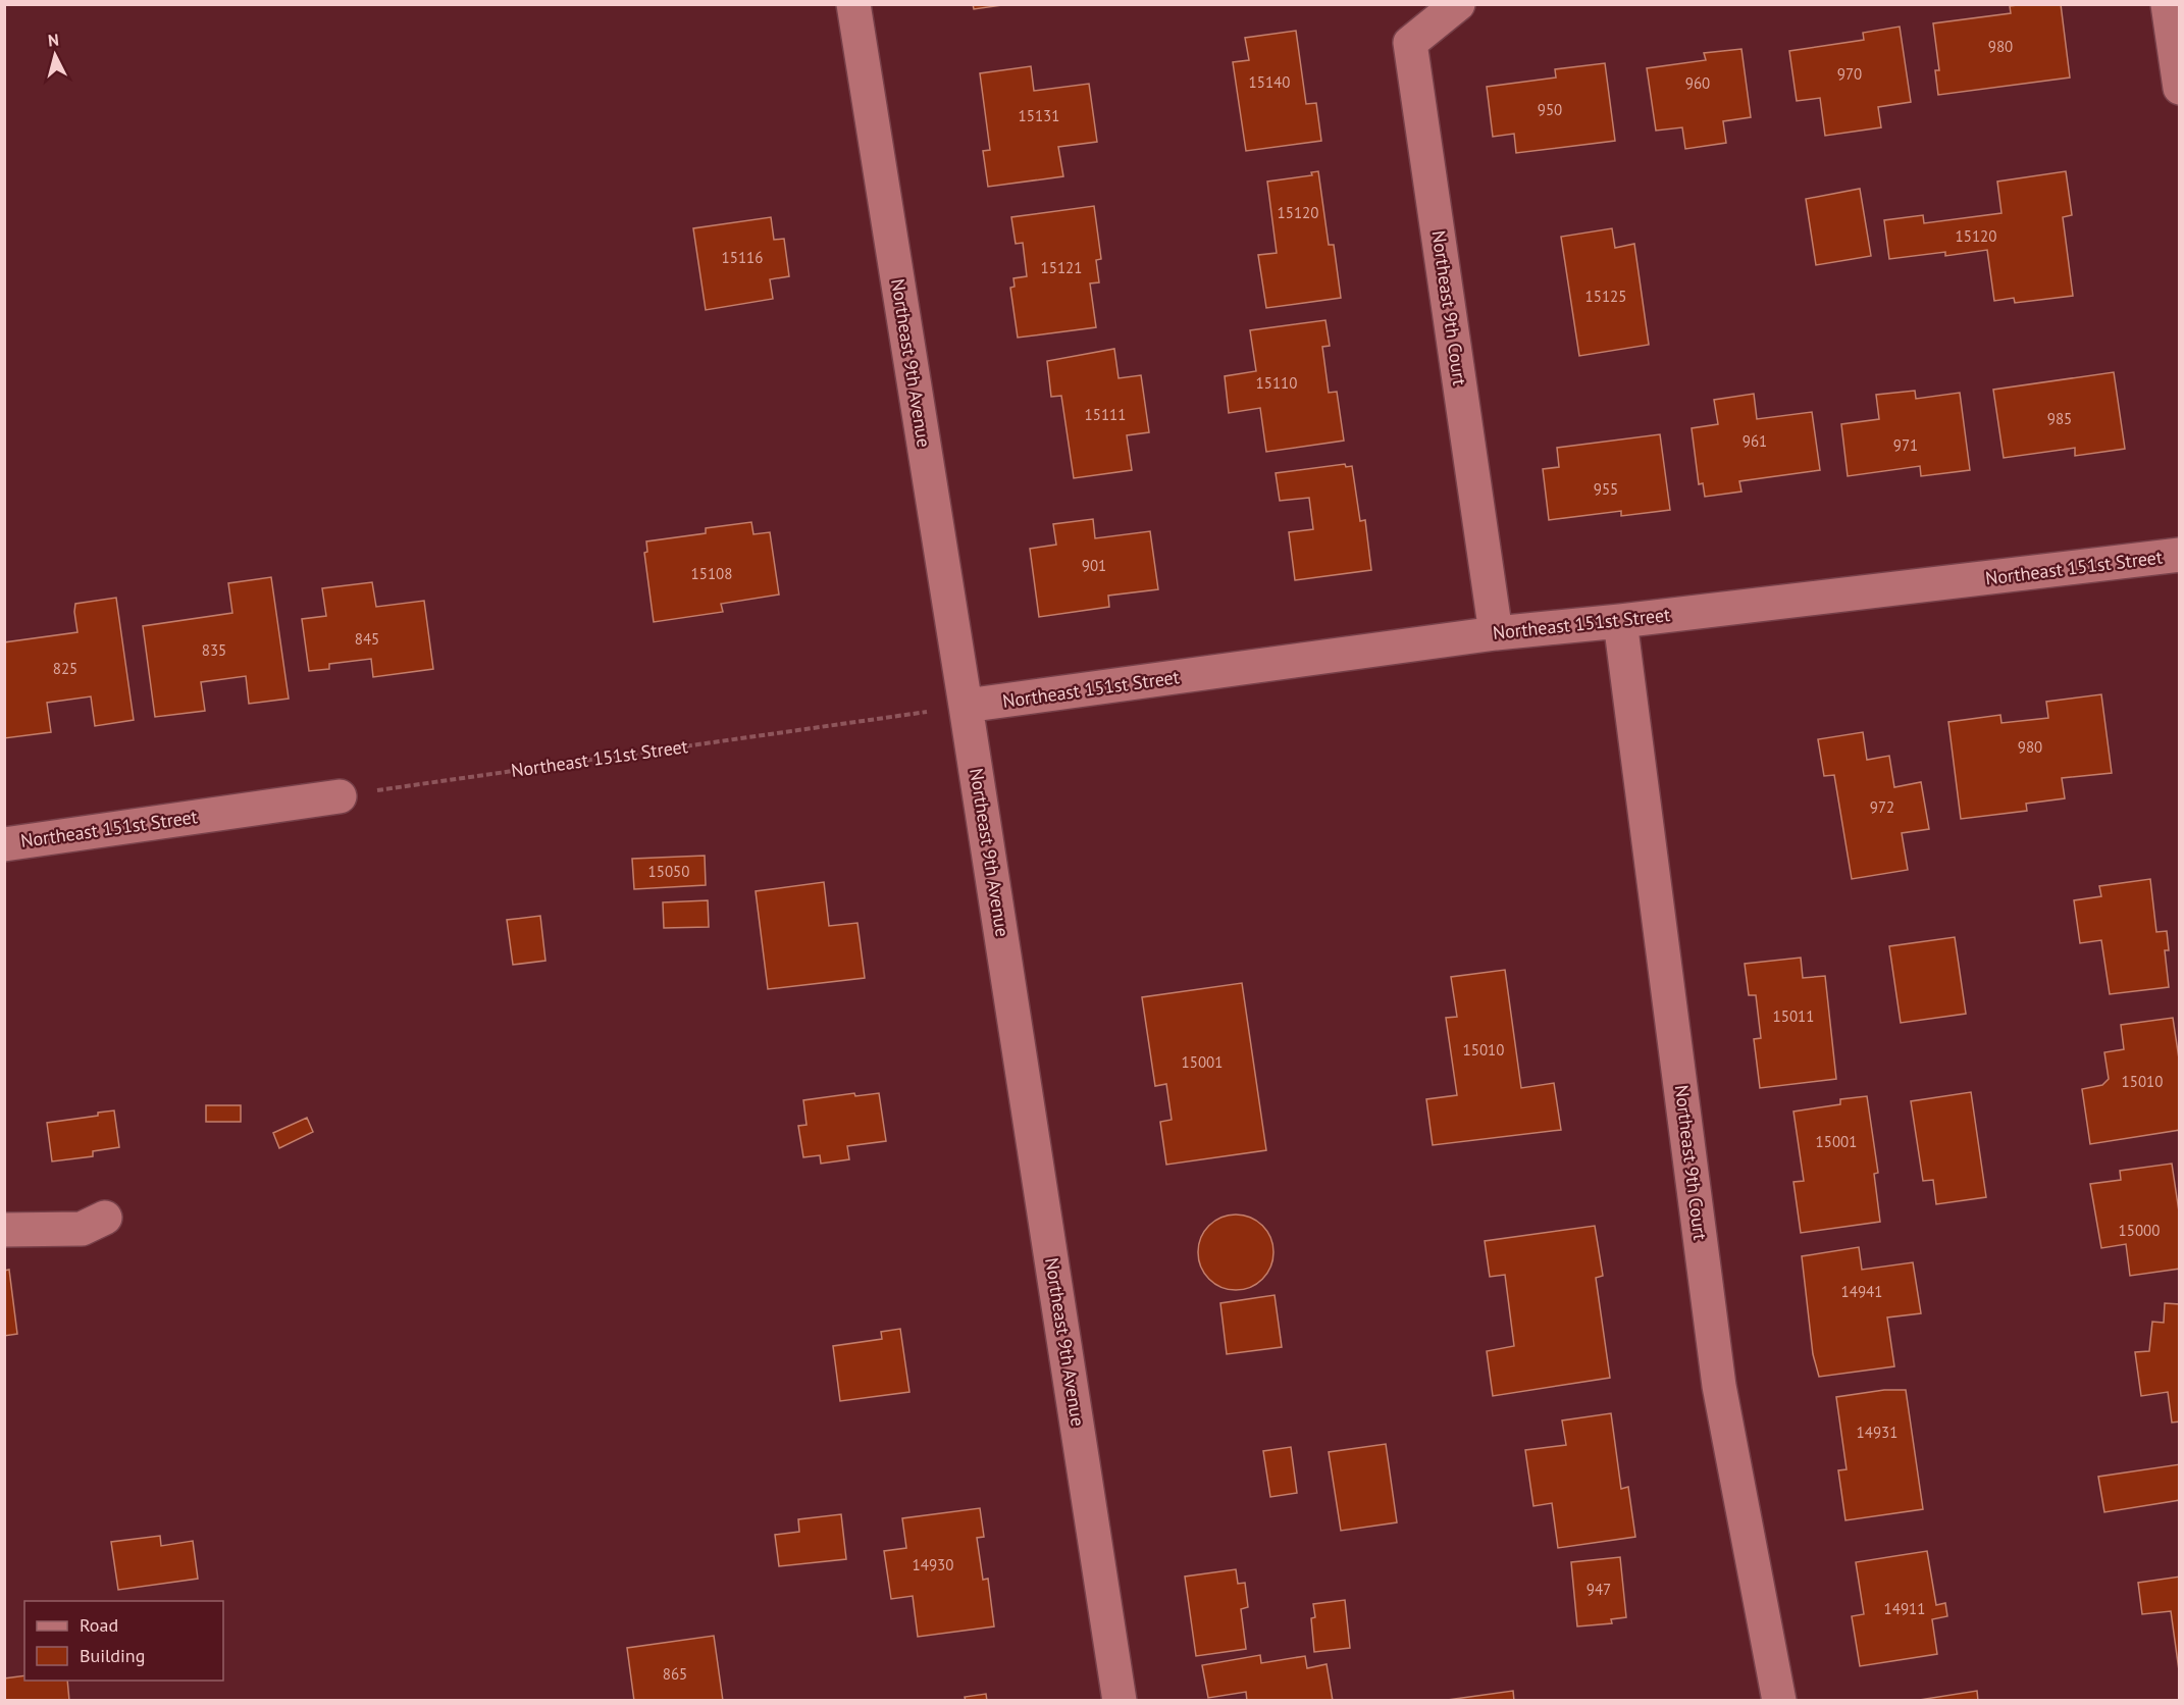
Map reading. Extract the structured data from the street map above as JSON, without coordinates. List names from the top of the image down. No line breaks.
{"streets":{"street":["Northeast 9th Court","Northeast 9th Avenue","Northeast 151st Street"]},"crossings":[["Northeast 9th Court","Northeast 151st Street"],["Northeast 9th Avenue","Northeast 151st Street"]],"house_numbers":["980","970","15140","960","950","15131","15120","15120","15116","15121","15125","15110","15111","985","961","971","955","901","15108","845","835","825","980","972","15050","15011","15010","15001","15010","15001","15000","14941","14931","14930","947","14911","865"],"legend":["Road","Building"],"north":"top"}
